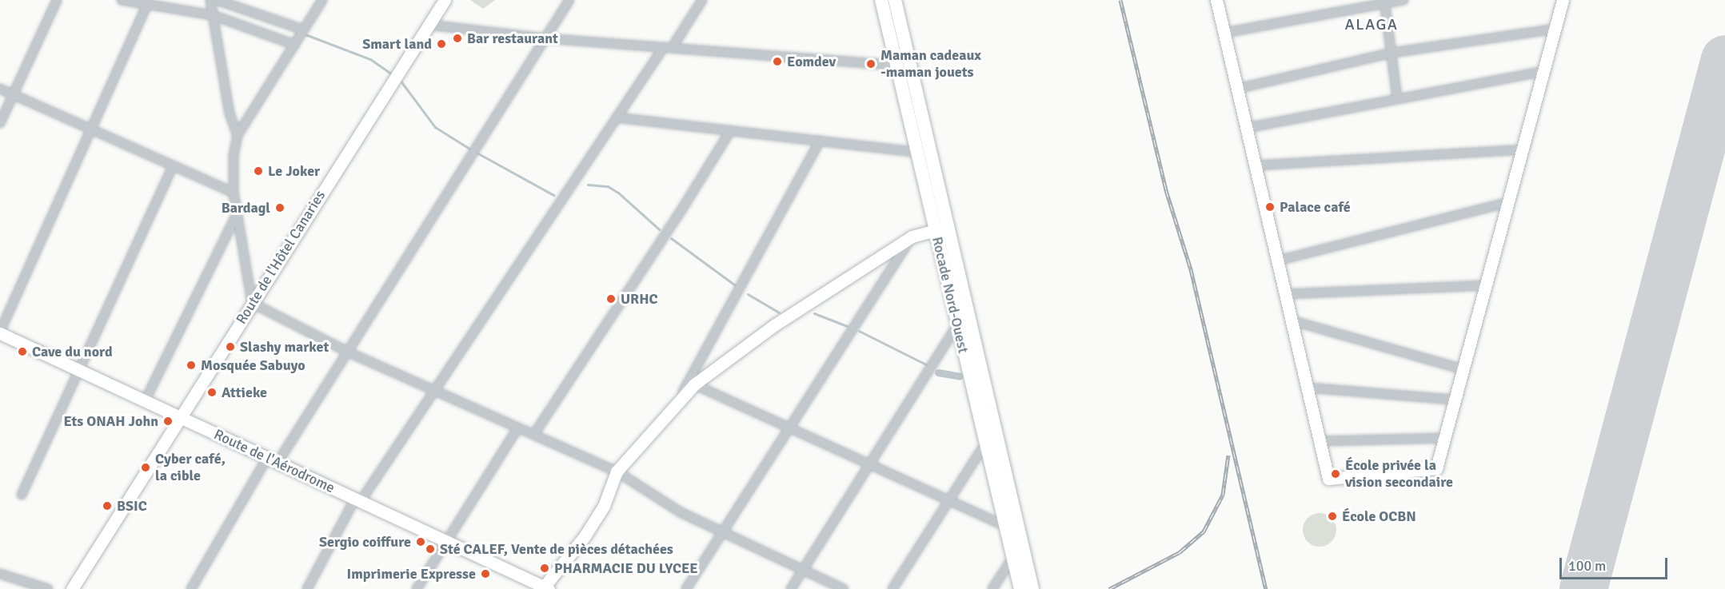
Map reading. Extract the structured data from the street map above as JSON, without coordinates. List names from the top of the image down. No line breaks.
{"streets":{"main road":["Rocade Nord-Ouest"],"street":["Route de l'Hôtel Canaries","Route de l'Aérodrome"]},"crossings":[["Route de l'Hôtel Canaries","Route de l'Aérodrome"]],"districts":["ALAGA"],"places":["Bar restaurant","Smart land","Eomdev","Maman cadeaux -maman jouets","Le Joker","Palace café","Bardagl","URHC","Slashy market","Cave du nord","Mosquée Sabuyo","Attieke","Ets ONAH John","Cyber café, la cible","École privée la vision secondaire","BSIC","École OCBN","Sergio coiffure","Sté CALEF, Vente de pièces détachées","PHARMACIE DU LYCEE","Imprimerie Expresse"],"scale_bar":"100 m"}
